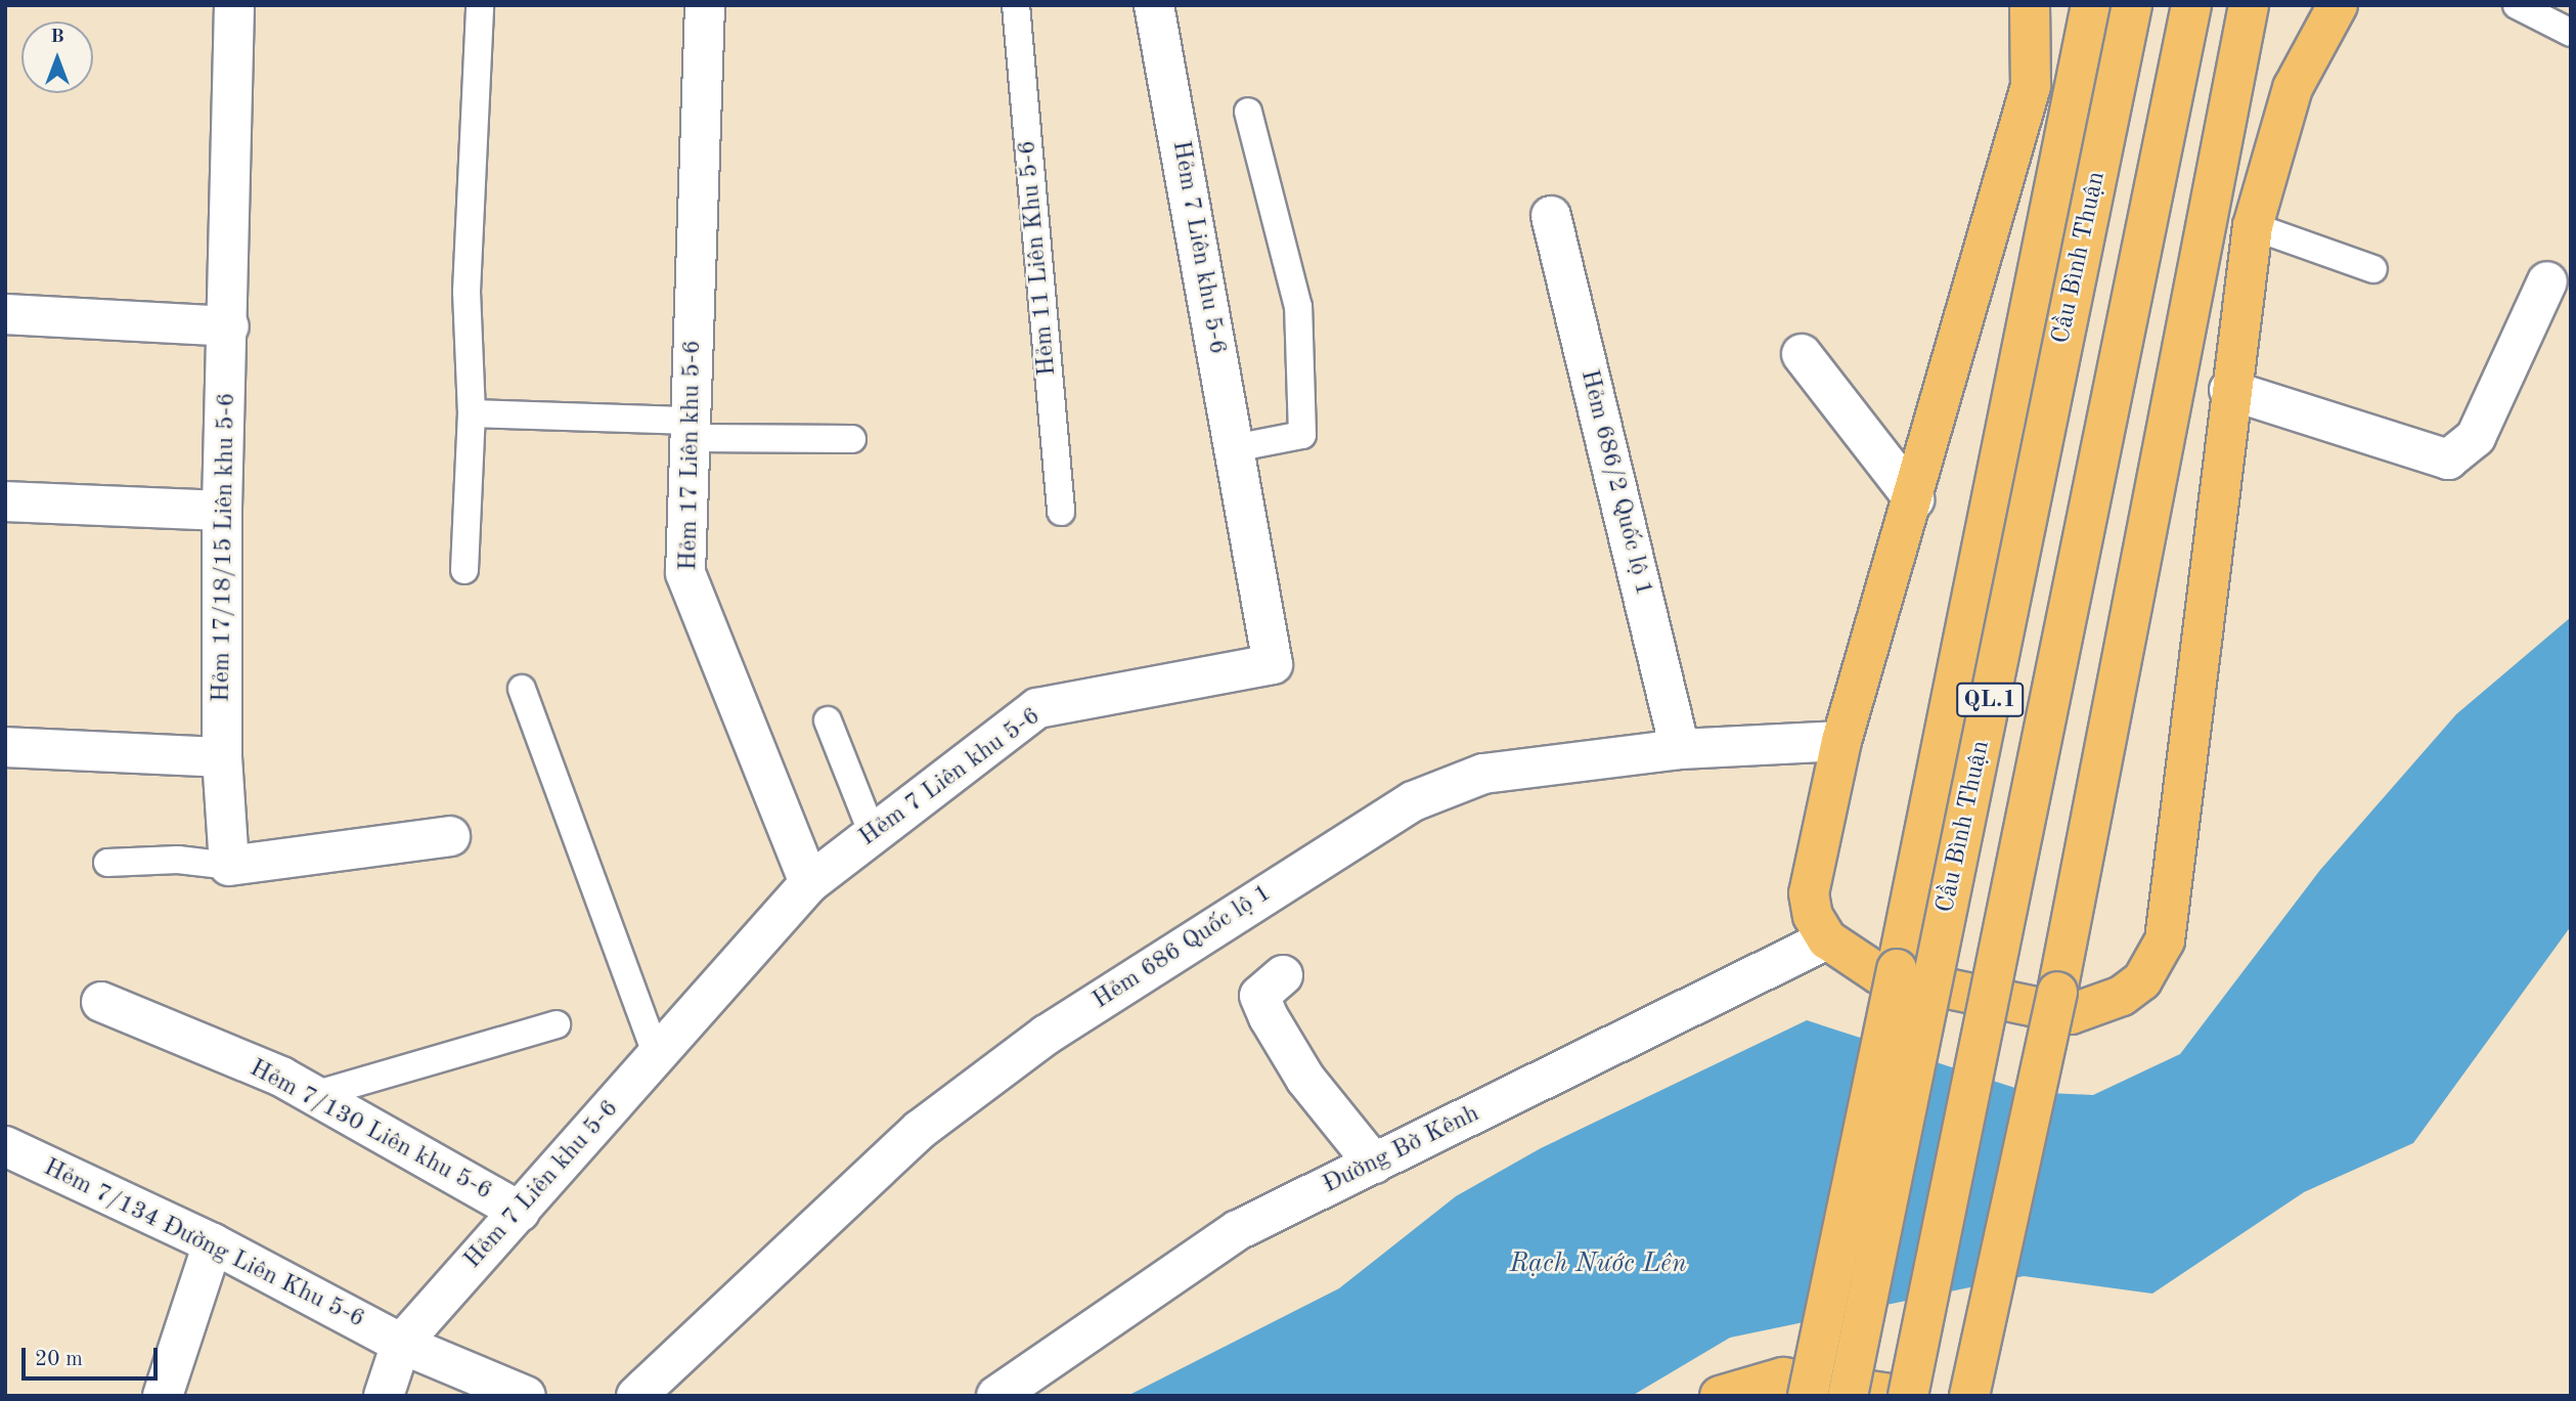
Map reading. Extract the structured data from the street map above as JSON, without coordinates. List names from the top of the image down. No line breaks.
{"streets":{"highway":["Cầu Bình Thuận","QL.1"],"street":["Hẻm 7 Liên khu 5-6","Hẻm 17 Liên khu 5-6","Hẻm 686/2 Quốc lộ 1","Hẻm 17/18/15 Liên khu 5-6","Hẻm 686 Quốc lộ 1","Hẻm 7/130 Liên khu 5-6","Đường Bờ Kênh","Hẻm 7/134 Đường Liên Khu 5-6"],"lane":["Hẻm 11 Liên Khu 5-6"]},"crossings":[["Hẻm 7 Liên khu 5-6","Hẻm 17 Liên khu 5-6"],["Hẻm 7 Liên khu 5-6","Hẻm 7/130 Liên khu 5-6"],["Hẻm 7 Liên khu 5-6","Hẻm 7/134 Đường Liên Khu 5-6"],["Hẻm 686/2 Quốc lộ 1","Hẻm 686 Quốc lộ 1"]],"water":["Rạch Nước Lên"],"scale_bar":"20 m","north":"top"}
